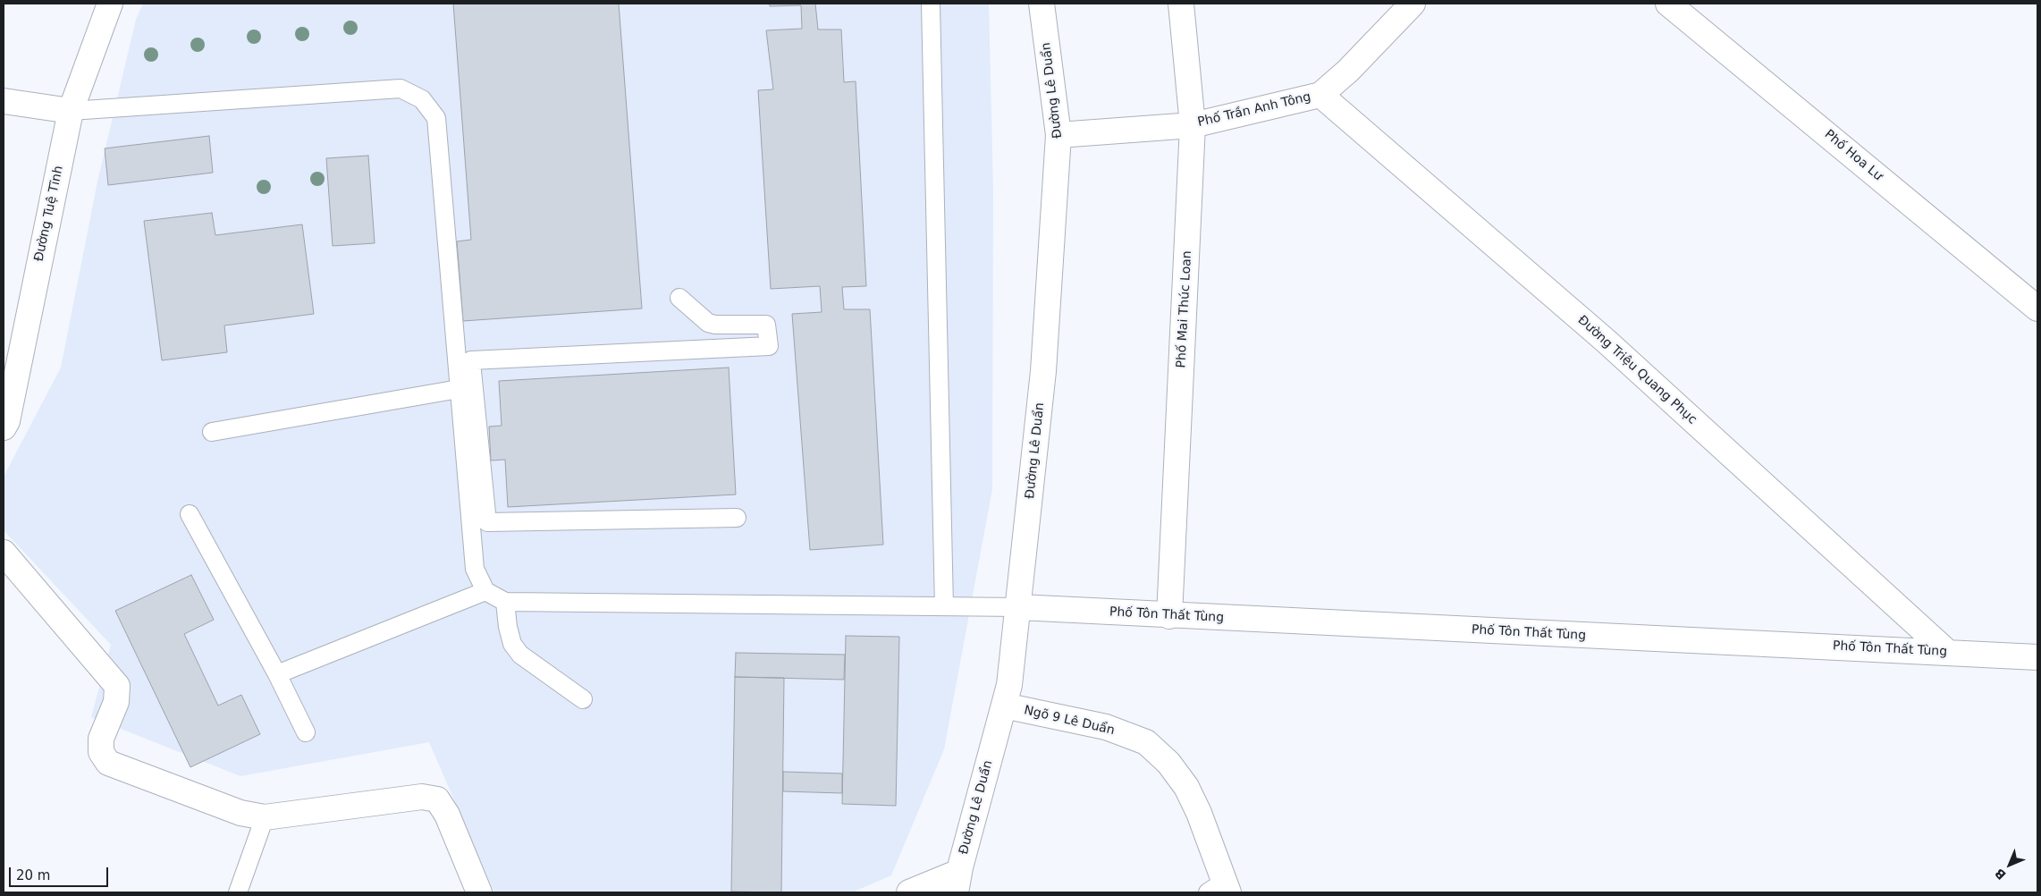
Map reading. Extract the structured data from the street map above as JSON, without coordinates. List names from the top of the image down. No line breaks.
{"streets":{"street":["Đường Lê Duẩn","Phố Trần Anh Tông","Phố Hoa Lư","Đường Tuệ Tĩnh","Phố Mai Thúc Loan","Đường Triệu Quang Phục","Phố Tôn Thất Tùng","Ngõ 9 Lê Duẩn"]},"crossings":[["Đường Lê Duẩn","Phố Trần Anh Tông"],["Đường Lê Duẩn","Phố Tôn Thất Tùng"],["Đường Lê Duẩn","Ngõ 9 Lê Duẩn"],["Phố Trần Anh Tông","Phố Mai Thúc Loan"],["Phố Trần Anh Tông","Đường Triệu Quang Phục"],["Phố Mai Thúc Loan","Phố Tôn Thất Tùng"],["Đường Triệu Quang Phục","Phố Tôn Thất Tùng"]],"scale_bar":"20 m","north":"bottom left"}
